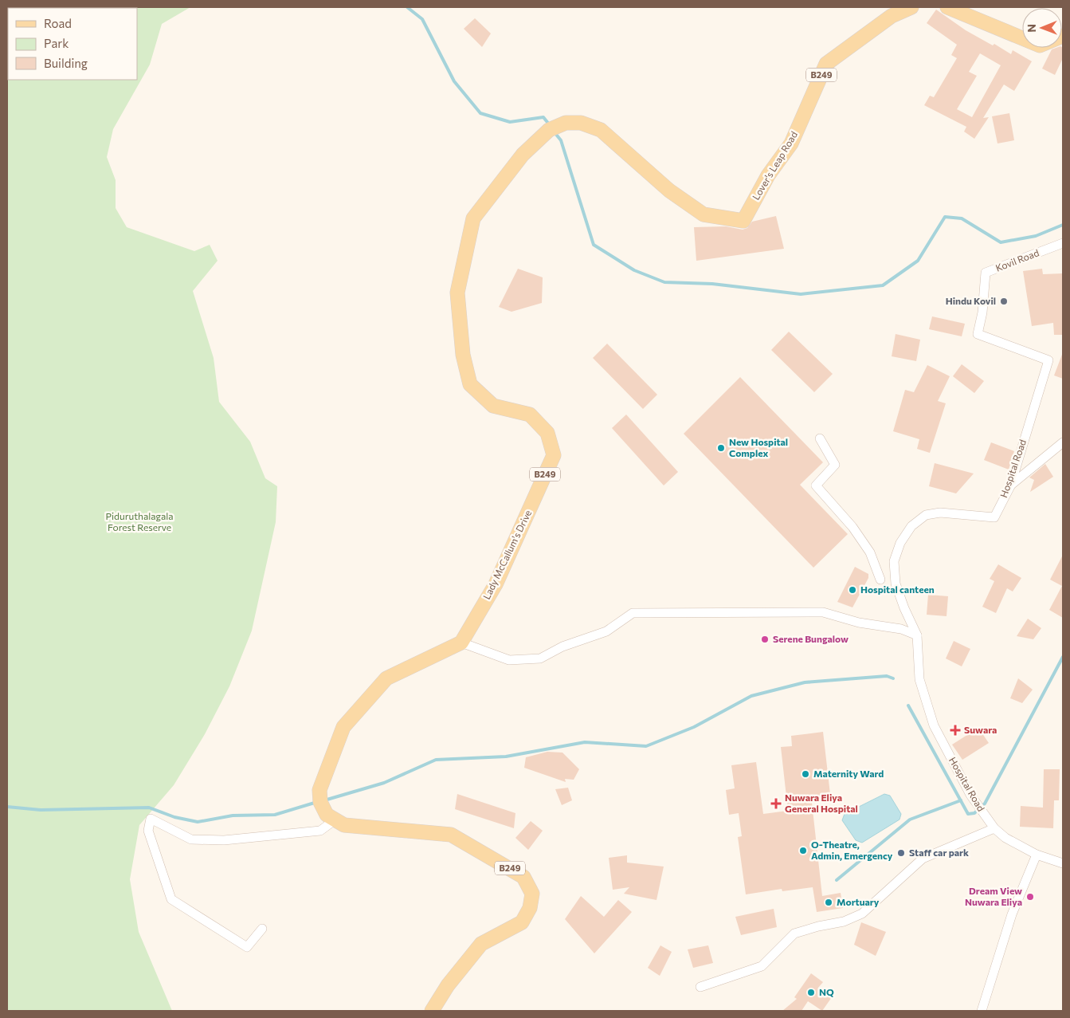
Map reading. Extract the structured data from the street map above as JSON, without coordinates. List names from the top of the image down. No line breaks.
{"streets":{"main road":["B249","Lover's Leap Road","Lady McCallum's Drive"],"street":["Kovil Road","Hospital Road"]},"crossings":[["Lover's Leap Road","Lady McCallum's Drive"],["Kovil Road","Hospital Road"]],"parks":["Piduruthalagala Forest Reserve"],"places":{"other":["Hindu Kovil","New Hospital Complex","Hospital canteen","Serene Bungalow","Maternity Ward","O-Theatre, Admin, Emergency","Staff car park","Dream View Nuwara Eliya","Mortuary","NQ"],"health":["Suwara","Nuwara Eliya General Hospital"]},"legend":["Road","Park","Building"],"north":"left"}
